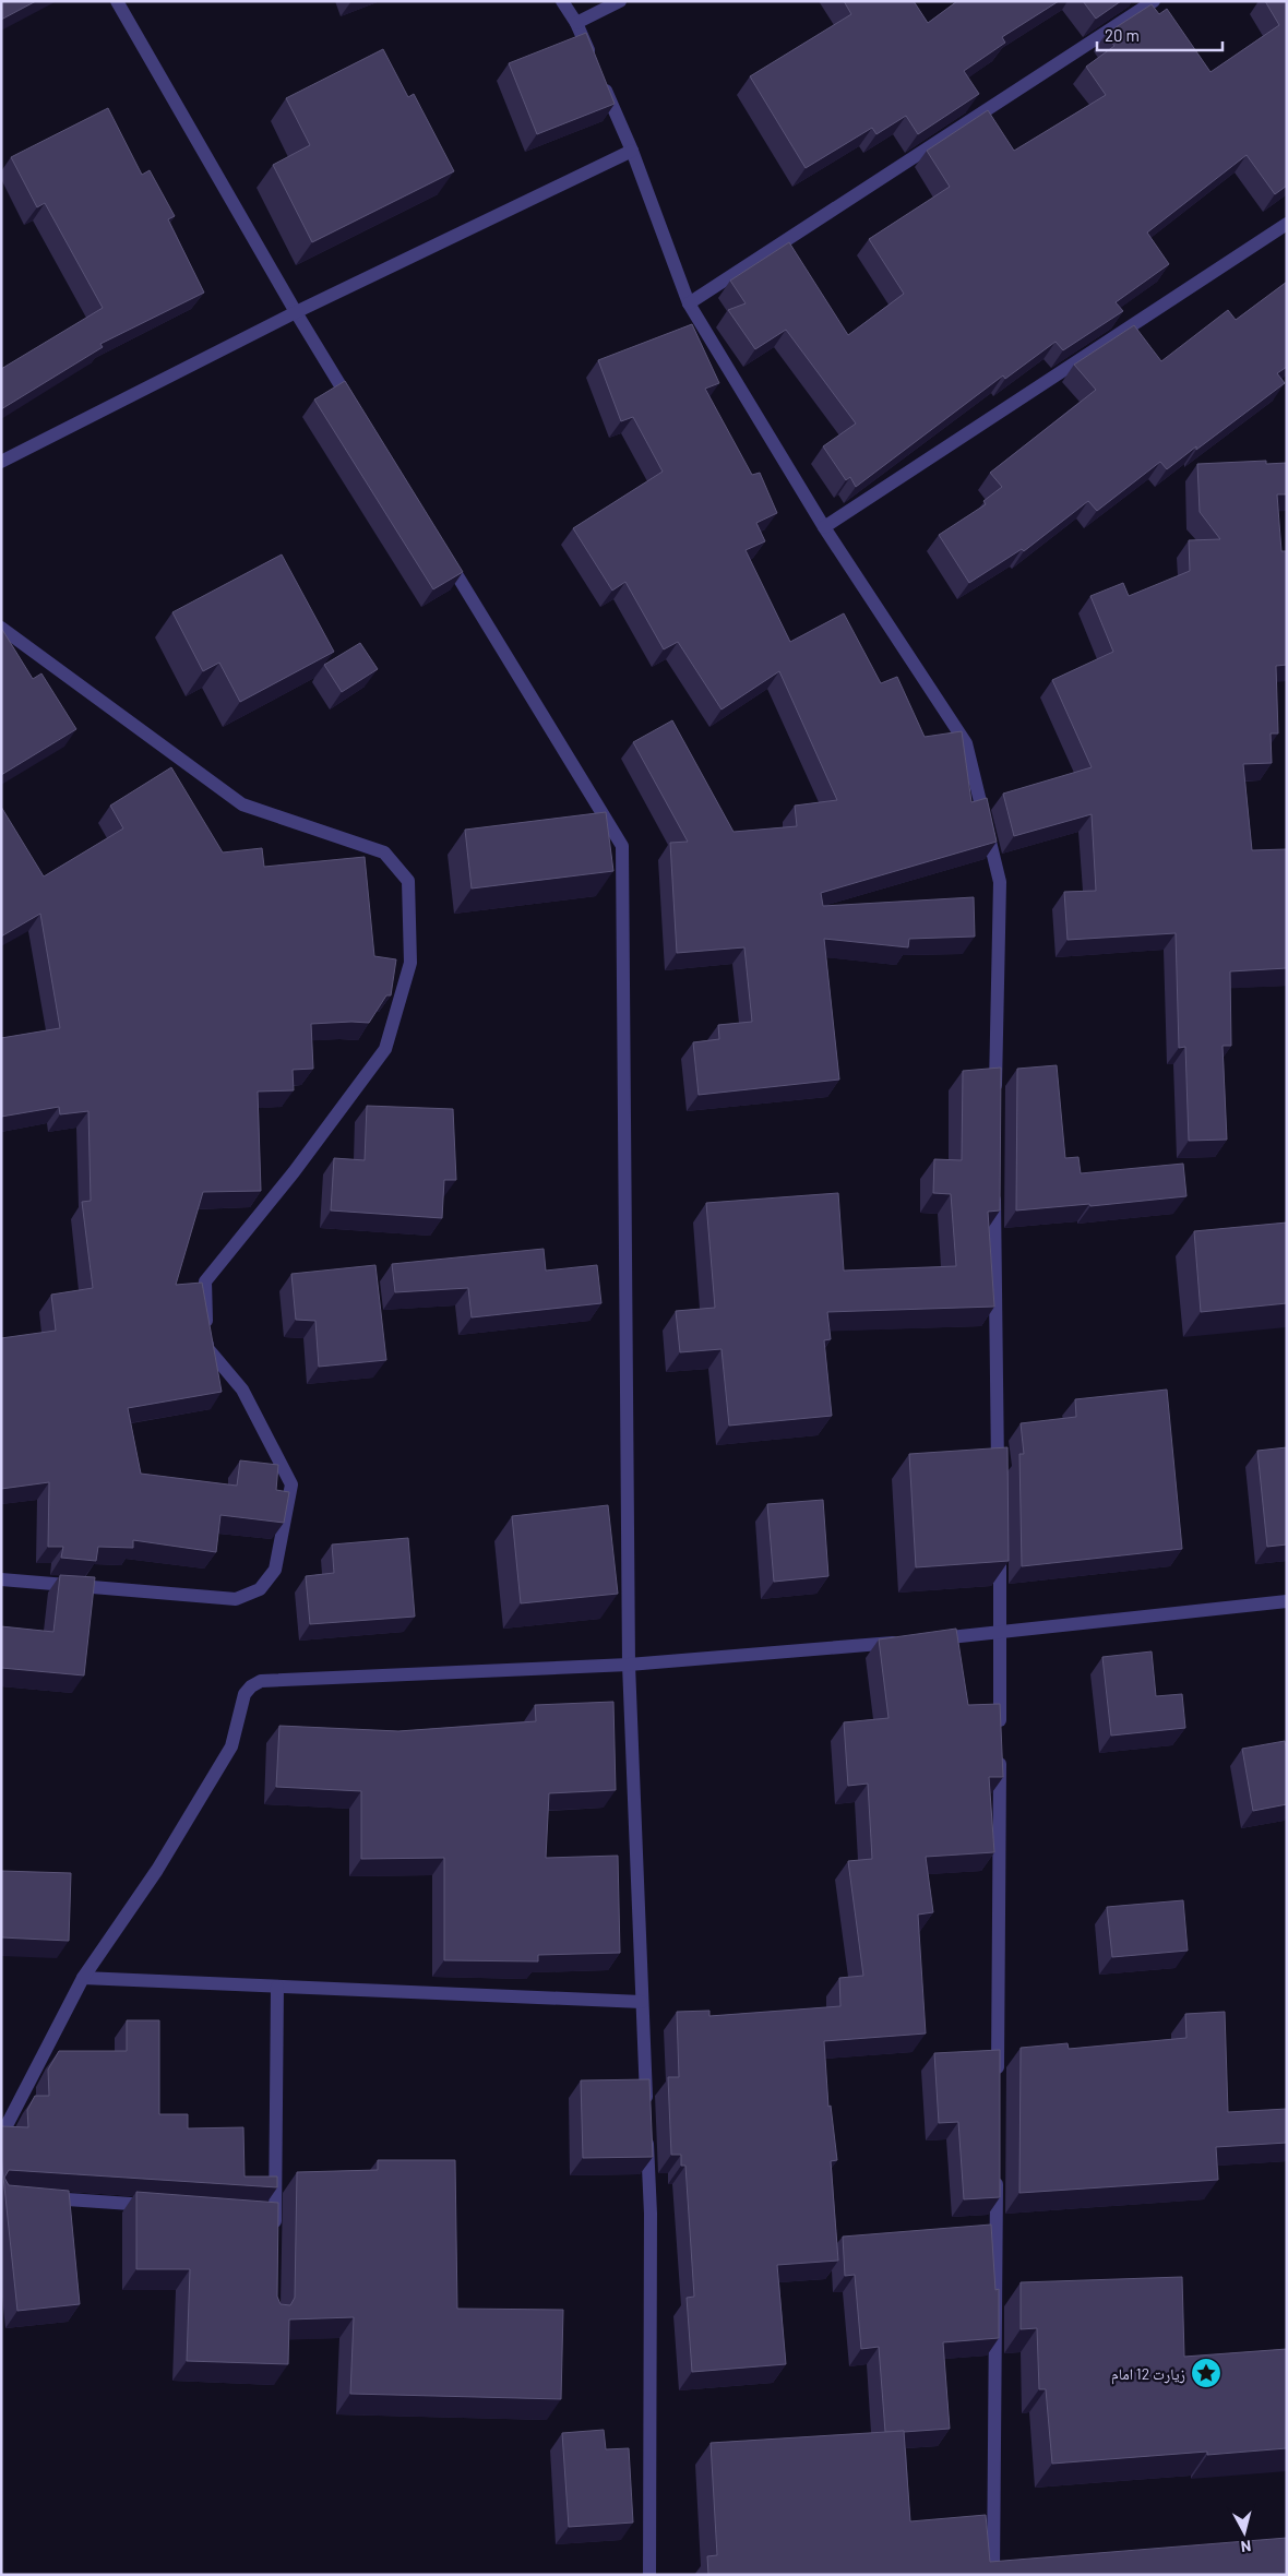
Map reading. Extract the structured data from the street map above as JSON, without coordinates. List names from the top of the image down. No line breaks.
{"places":{"place":["زیارت 12 امام"]},"scale_bar":"20 m","north":"bottom"}
